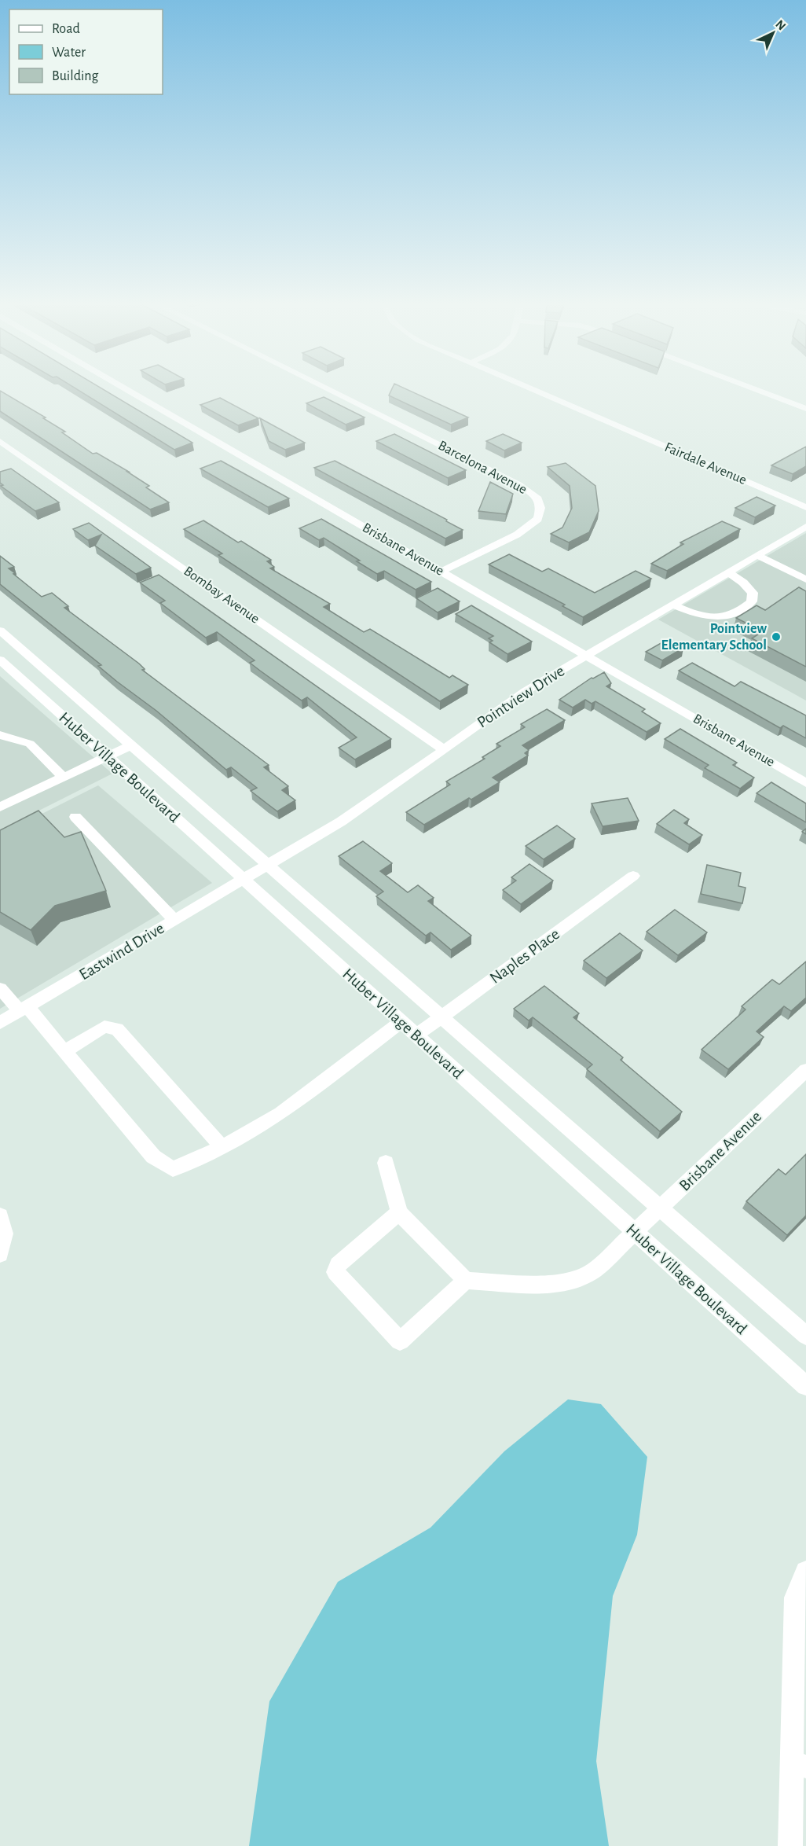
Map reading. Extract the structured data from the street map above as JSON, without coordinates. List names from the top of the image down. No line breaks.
{"streets":{"street":["Fairdale Avenue","Barcelona Avenue","Brisbane Avenue","Bombay Avenue","Pointview Drive","Huber Village Boulevard","Eastwind Drive","Naples Place"]},"crossings":[["Barcelona Avenue","Brisbane Avenue"],["Brisbane Avenue","Pointview Drive"],["Brisbane Avenue","Huber Village Boulevard"],["Bombay Avenue","Pointview Drive"],["Pointview Drive","Huber Village Boulevard"],["Pointview Drive","Eastwind Drive"],["Huber Village Boulevard","Eastwind Drive"],["Huber Village Boulevard","Naples Place"]],"places":["Pointview Elementary School"],"legend":["Road","Water","Building"],"north":"top right"}
